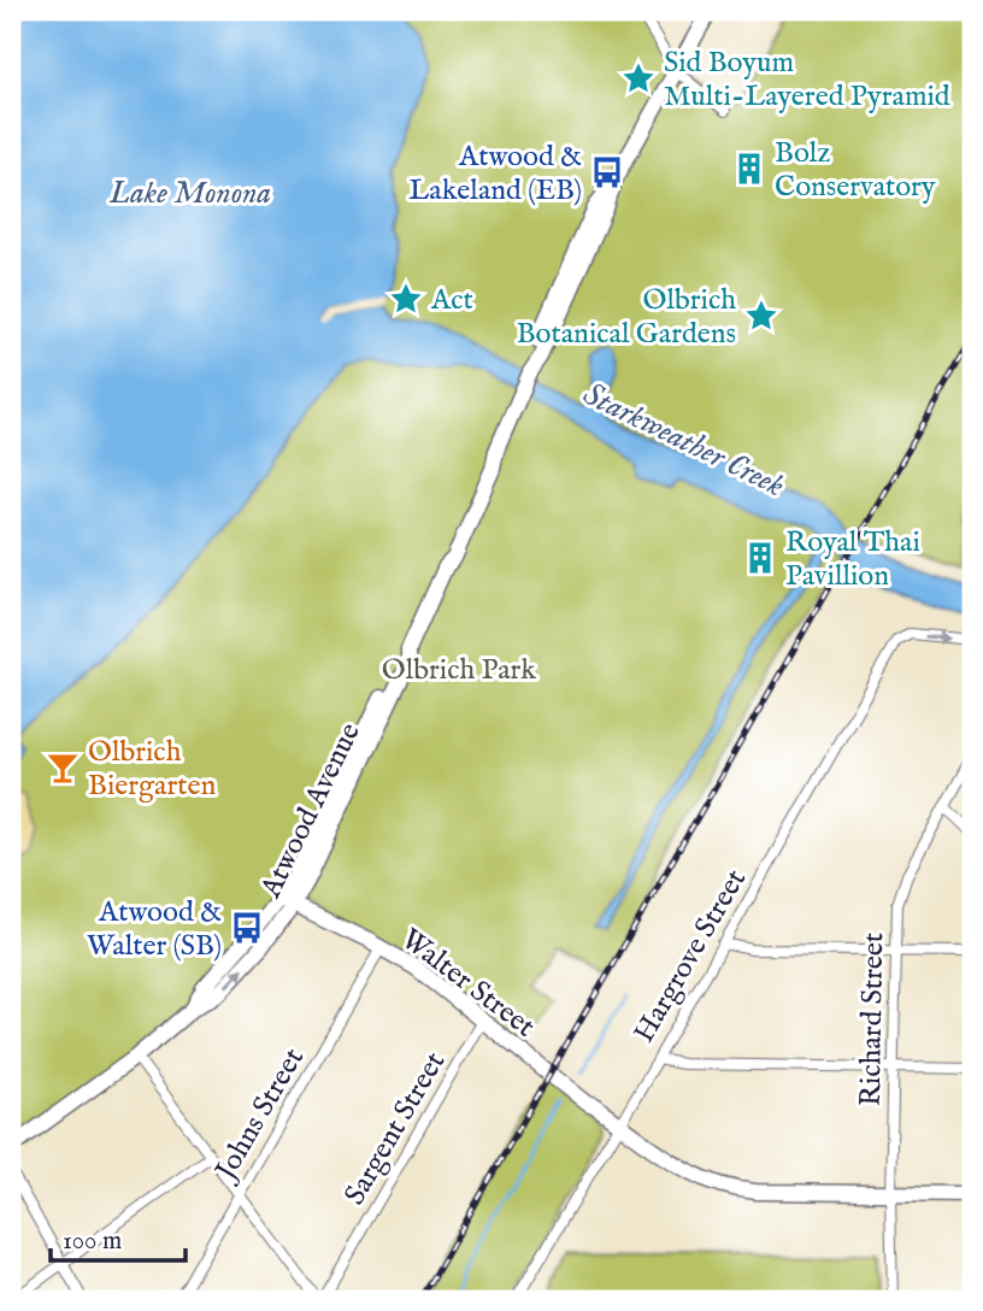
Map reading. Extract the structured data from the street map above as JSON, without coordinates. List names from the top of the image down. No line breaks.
{"streets":{"street":["Atwood Avenue","Hargrove Street","Walter Street","Richard Street","Johns Street","Sargent Street"]},"crossings":[["Atwood Avenue","Walter Street"],["Hargrove Street","Walter Street"],["Walter Street","Richard Street"],["Walter Street","Johns Street"],["Walter Street","Sargent Street"]],"one_way":["Hargrove Street"],"water":["Lake Monona","Starkweather Creek"],"parks":["Olbrich Park"],"places":{"place":["Sid Boyum Multi-Layered Pyramid","Act","Olbrich Botanical Gardens"],"building":["Bolz Conservatory","Royal Thai Pavillion"],"bus stop":["Atwood & Lakeland (EB)","Atwood & Walter (SB)"],"bar":["Olbrich Biergarten"]},"scale_bar":"100 m"}
